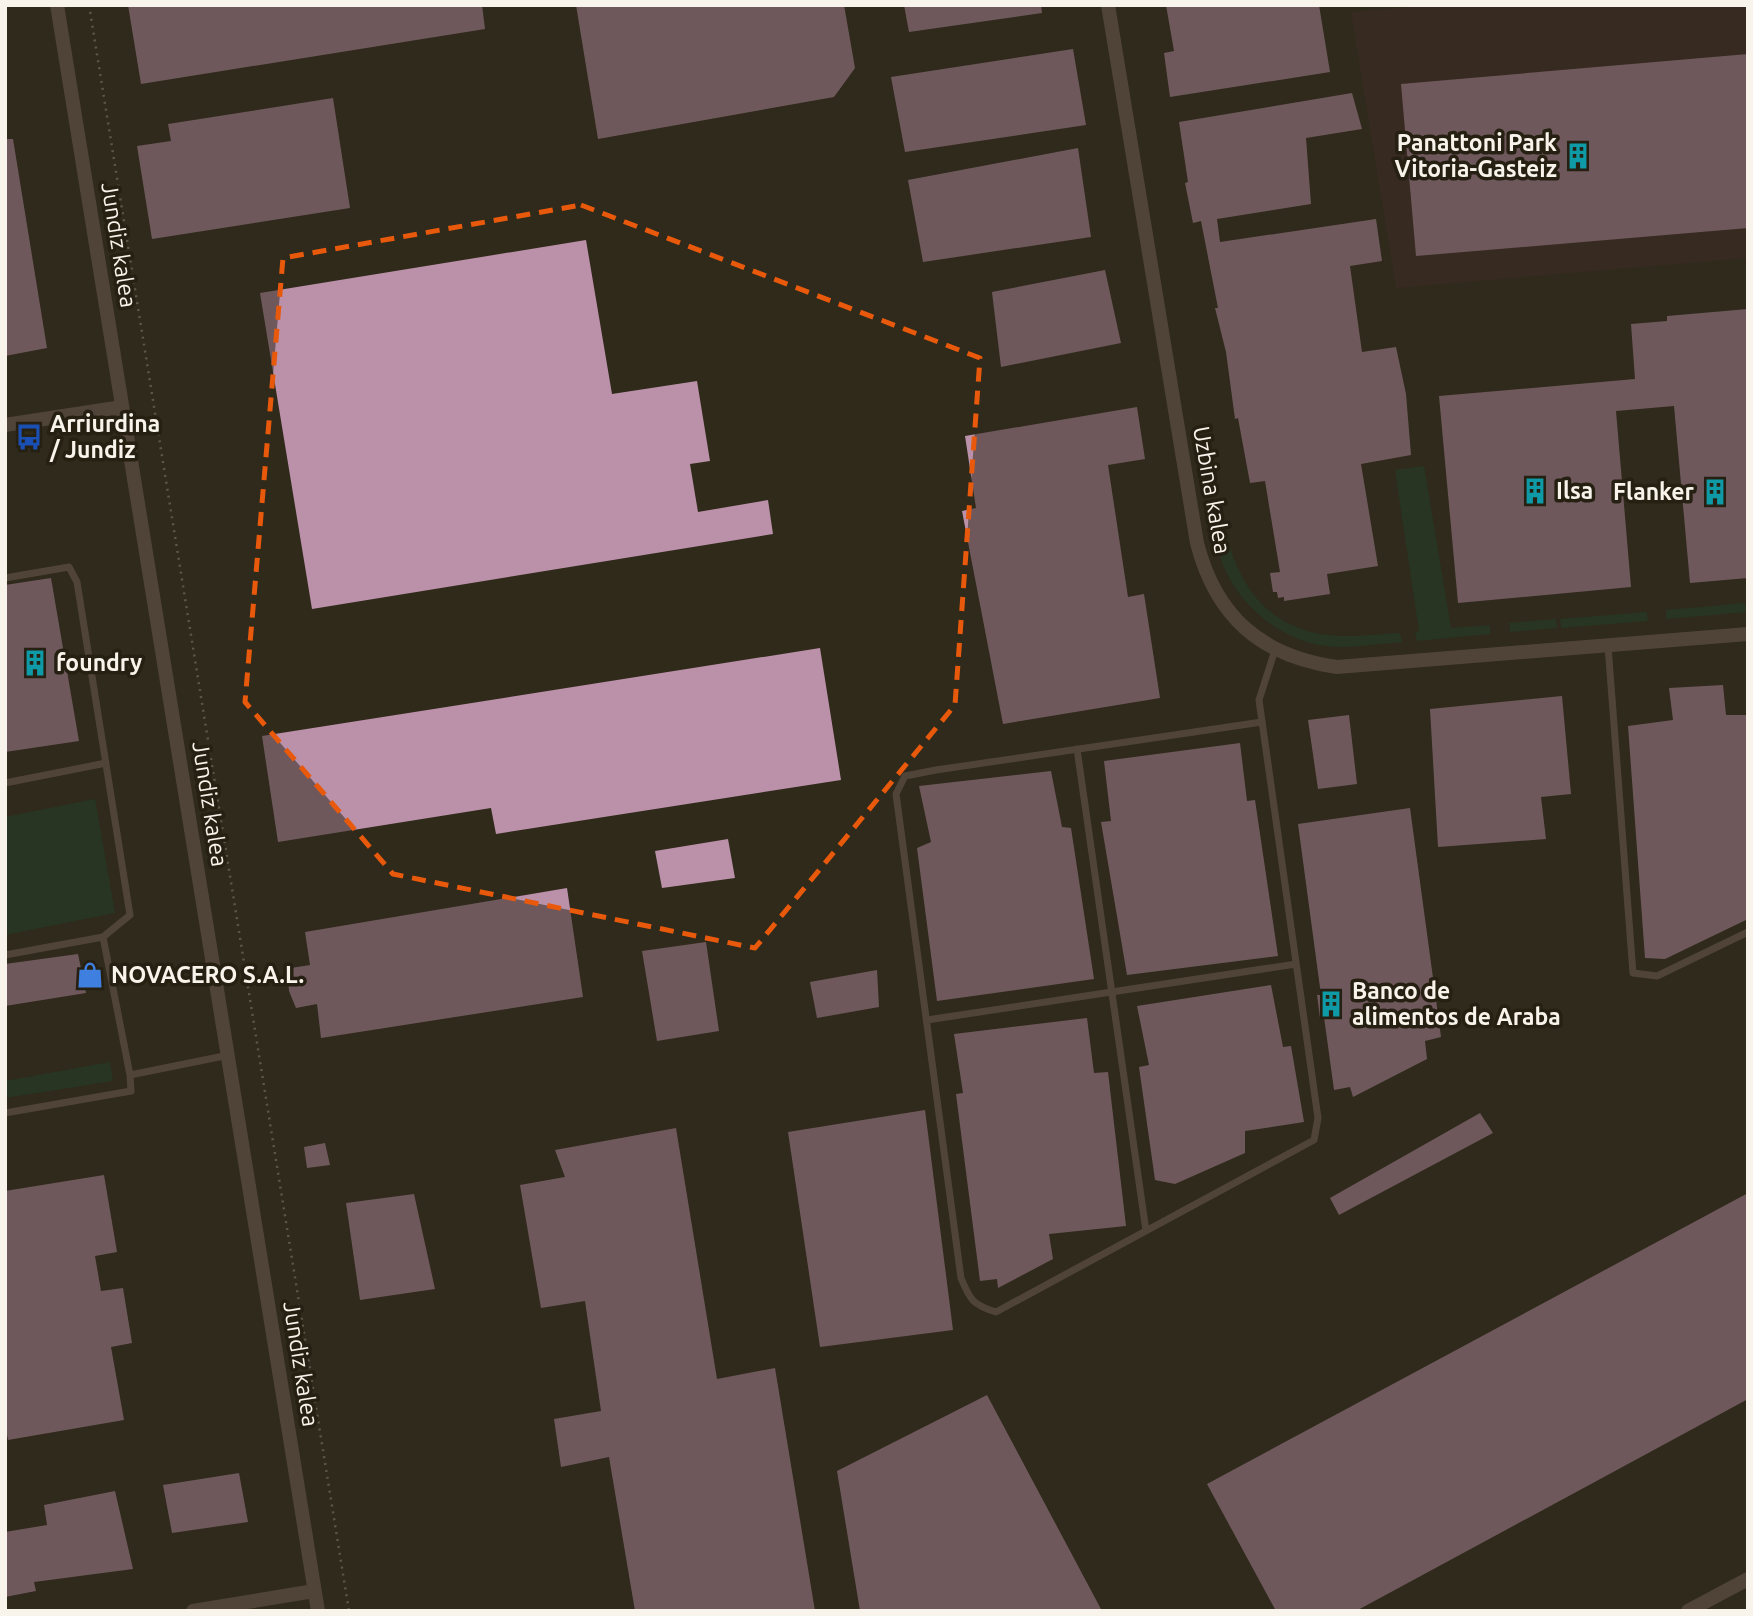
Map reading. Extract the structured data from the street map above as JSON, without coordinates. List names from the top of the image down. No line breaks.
{"streets":{"street":["Jundiz kalea","Uzbina kalea"]},"places":{"building":["Panattoni Park Vitoria-Gasteiz","Ilsa","Flanker","foundry","Banco de alimentos de Araba"],"bus stop":["Arriurdina / Jundiz"],"shop":["NOVACERO S.A.L."]}}
